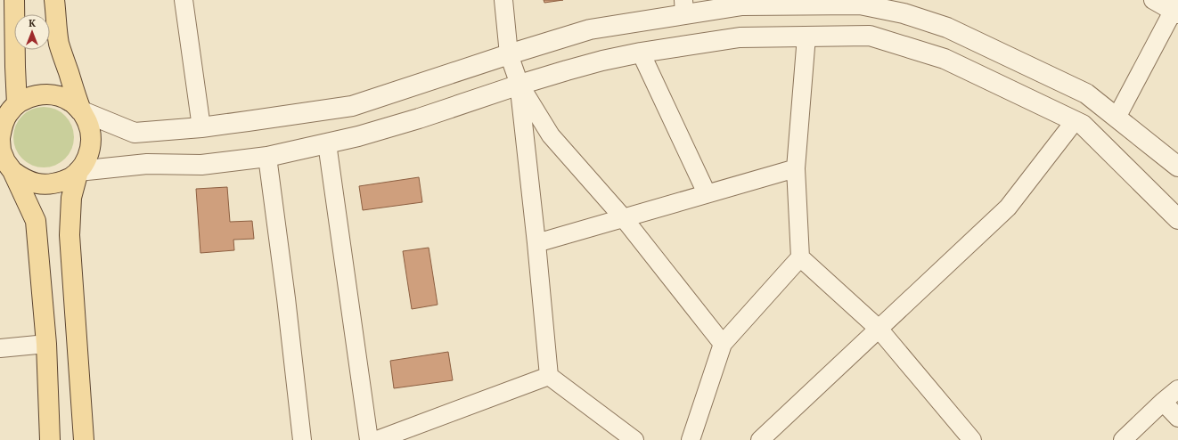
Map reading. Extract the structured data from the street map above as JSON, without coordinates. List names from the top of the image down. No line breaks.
{"north":"top"}
